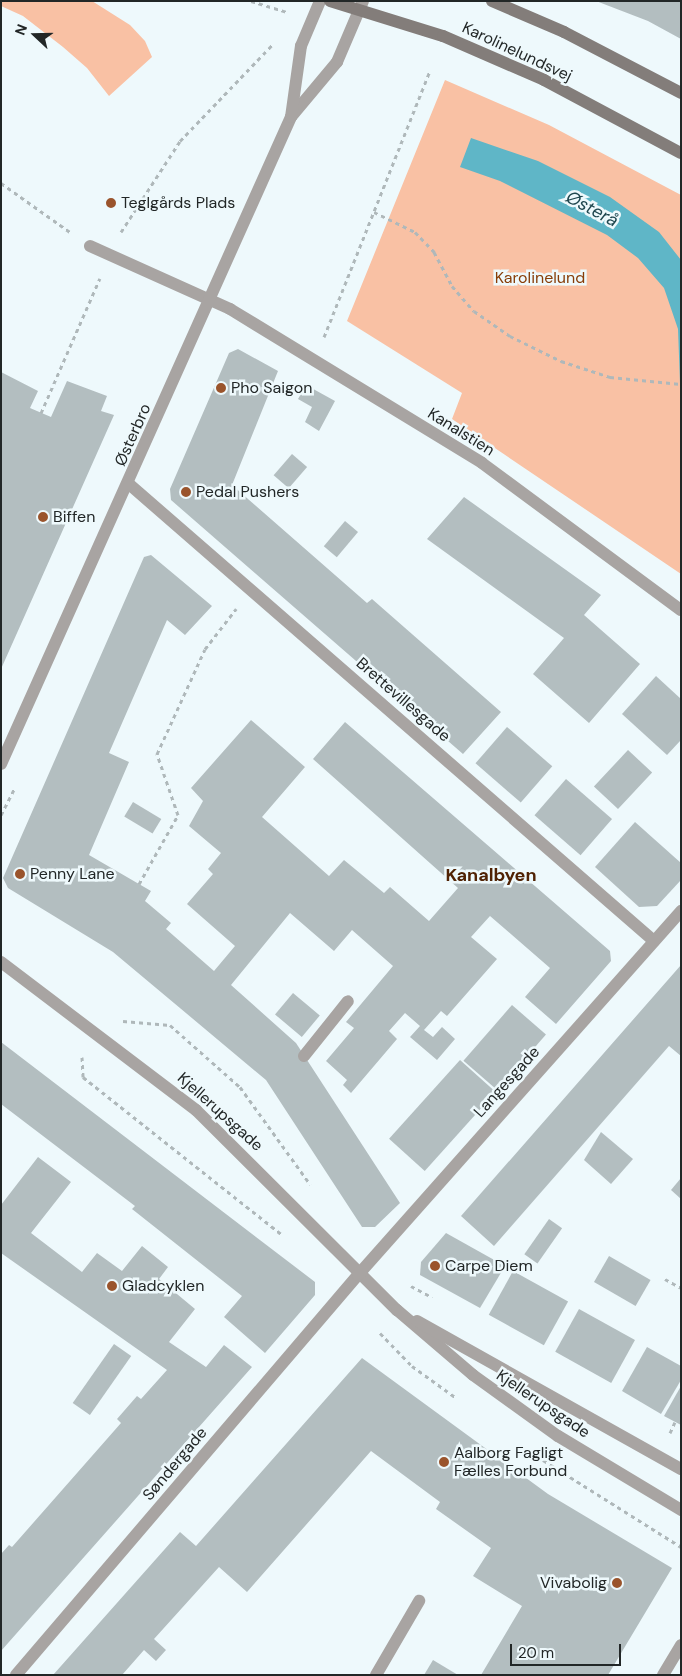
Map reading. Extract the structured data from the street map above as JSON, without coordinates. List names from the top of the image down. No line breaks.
{"streets":{"main road":["Karolinelundsvej"],"street":["Kanalstien","Østerbro","Brettevillesgade","Langesgade","Kjellerupsgade","Søndergade"]},"crossings":[["Karolinelundsvej","Østerbro"],["Kanalstien","Østerbro"],["Østerbro","Brettevillesgade"],["Brettevillesgade","Langesgade"],["Langesgade","Kjellerupsgade"],["Langesgade","Søndergade"],["Kjellerupsgade","Søndergade"]],"districts":["Kanalbyen"],"water":["Østerå"],"parks":["Karolinelund"],"places":["Teglgårds Plads","Pho Saigon","Pedal Pushers","Biffen","Penny Lane","Carpe Diem","Gladcyklen","Aalborg Fagligt Fælles Forbund","Vivabolig"],"scale_bar":"20 m","north":"left"}
